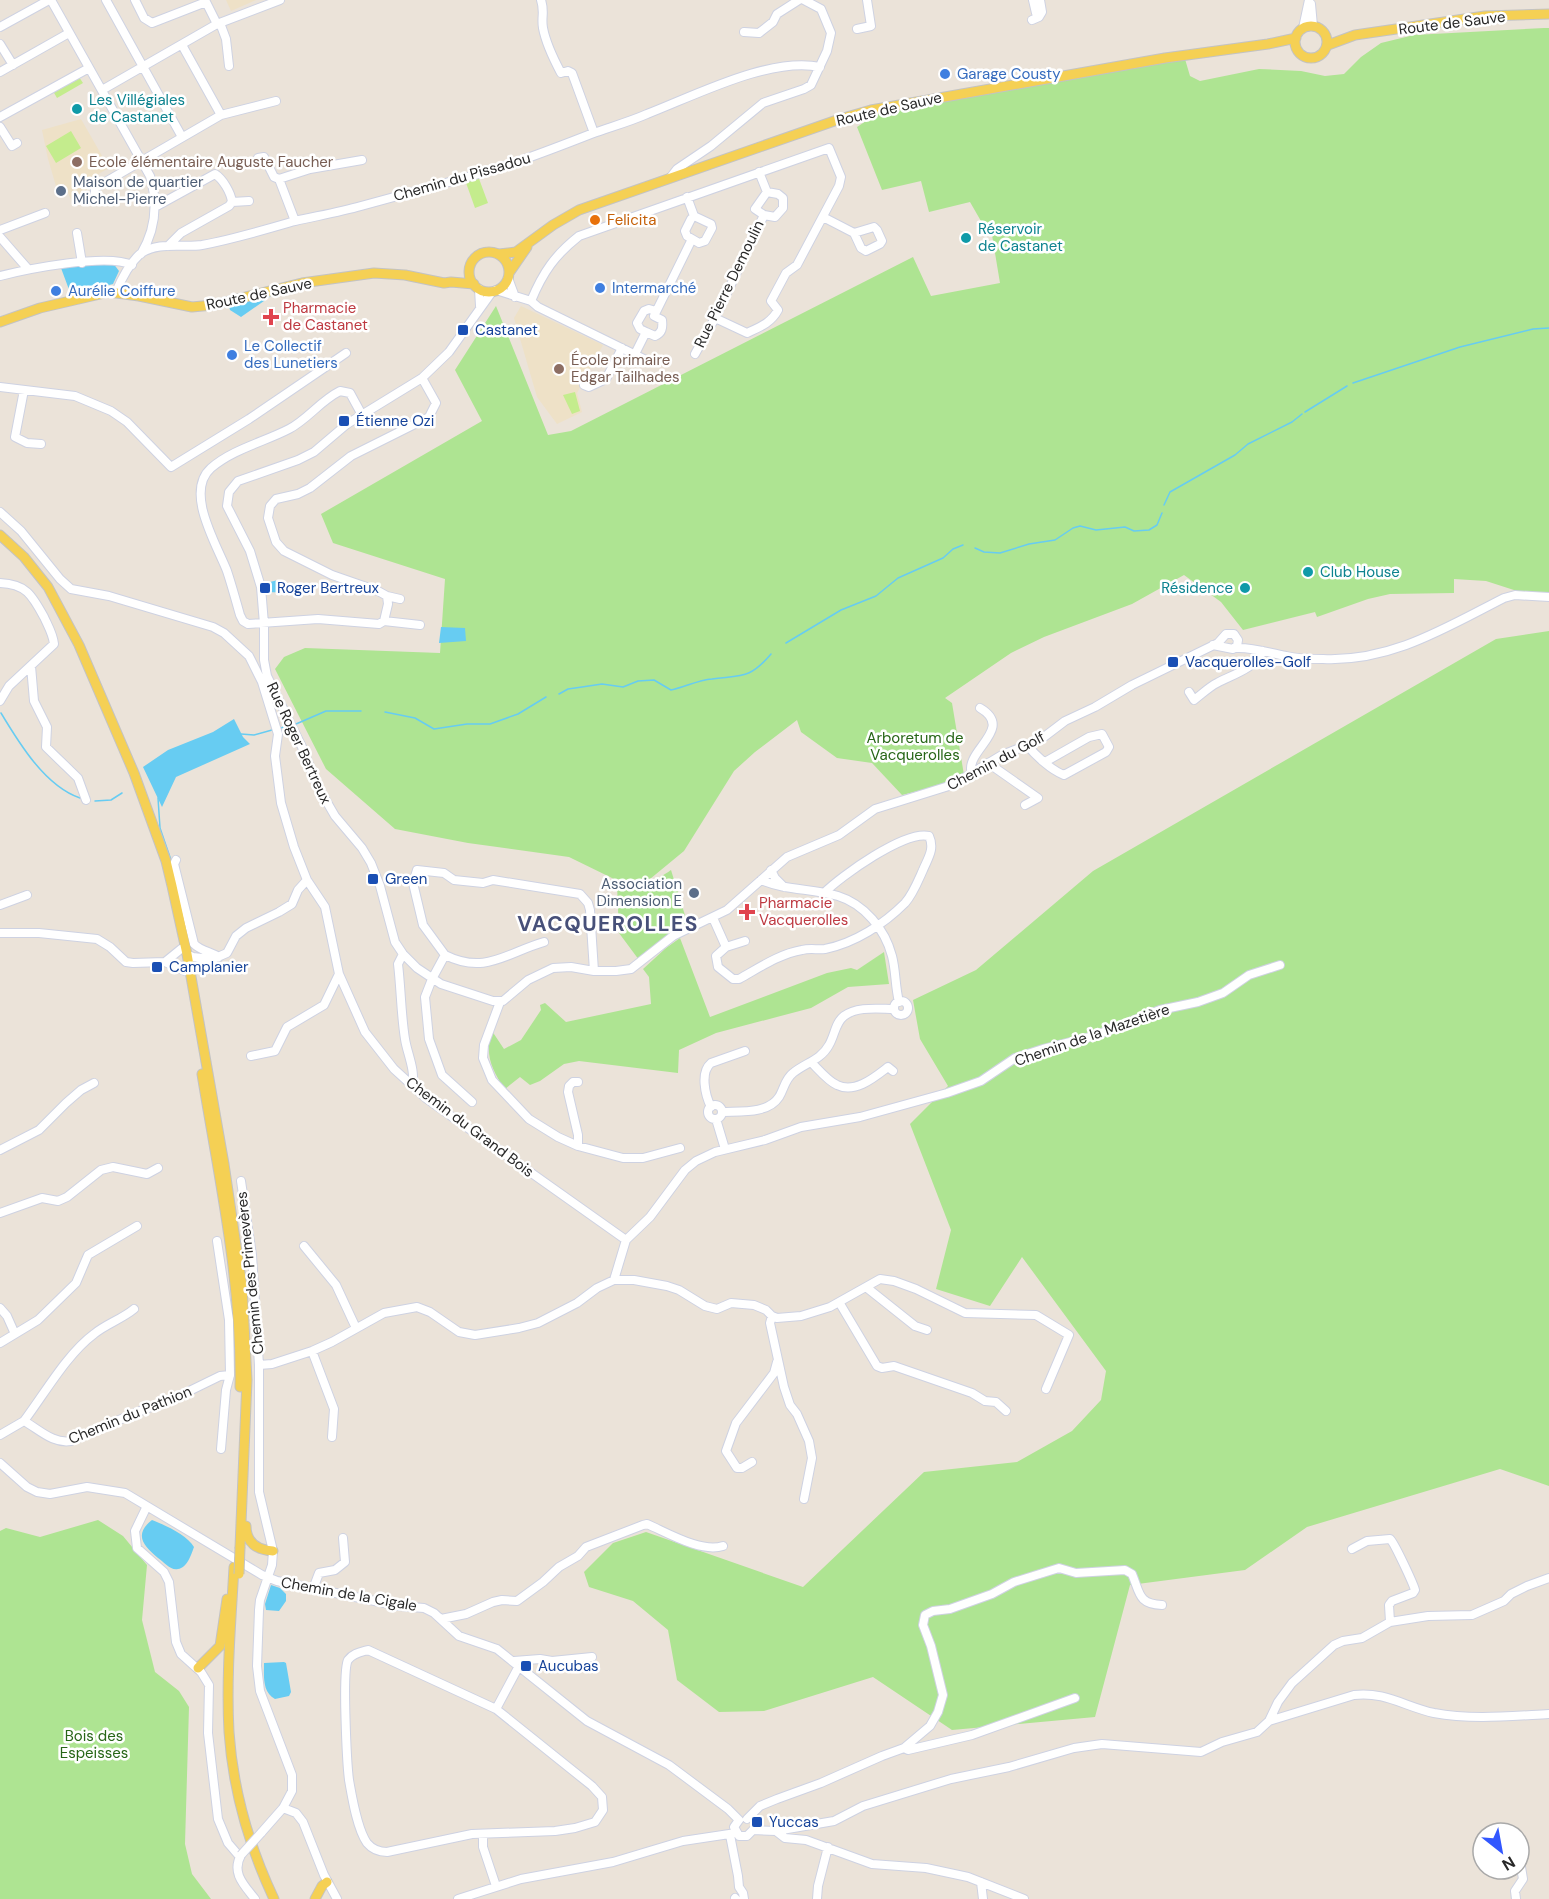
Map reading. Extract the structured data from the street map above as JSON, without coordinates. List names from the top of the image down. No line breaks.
{"streets":{"main road":["Route de Sauve"],"street":["Chemin du Pissadou","Rue Pierre Demoulin","Rue Roger Bertreux","Chemin du Golf","Chemin de la Mazetière","Chemin du Grand Bois","Chemin des Primevères","Chemin du Pathion","Chemin de la Cigale"]},"crossings":[["Route de Sauve","Rue Roger Bertreux"],["Chemin de la Mazetière","Chemin du Grand Bois"],["Chemin des Primevères","Chemin de la Cigale"]],"districts":["VACQUEROLLES"],"parks":["Arboretum de Vacquerolles","Bois des Espeisses"],"places":{"other":["Garage Cousty","Les Villégiales de Castanet","Ecole élémentaire Auguste Faucher","Maison de quartier Michel-Pierre","Felicita","Réservoir de Castanet","Intermarché","Aurélie Coiffure","Le Collectif des Lunetiers","École primaire Edgar Tailhades","Club House","Résidence","Association Dimension E"],"health":["Pharmacie de Castanet","Pharmacie Vacquerolles"],"transit":["Castanet","Étienne Ozi","Roger Bertreux","Vacquerolles-Golf","Green","Camplanier","Aucubas","Yuccas"]},"north":"bottom right"}
